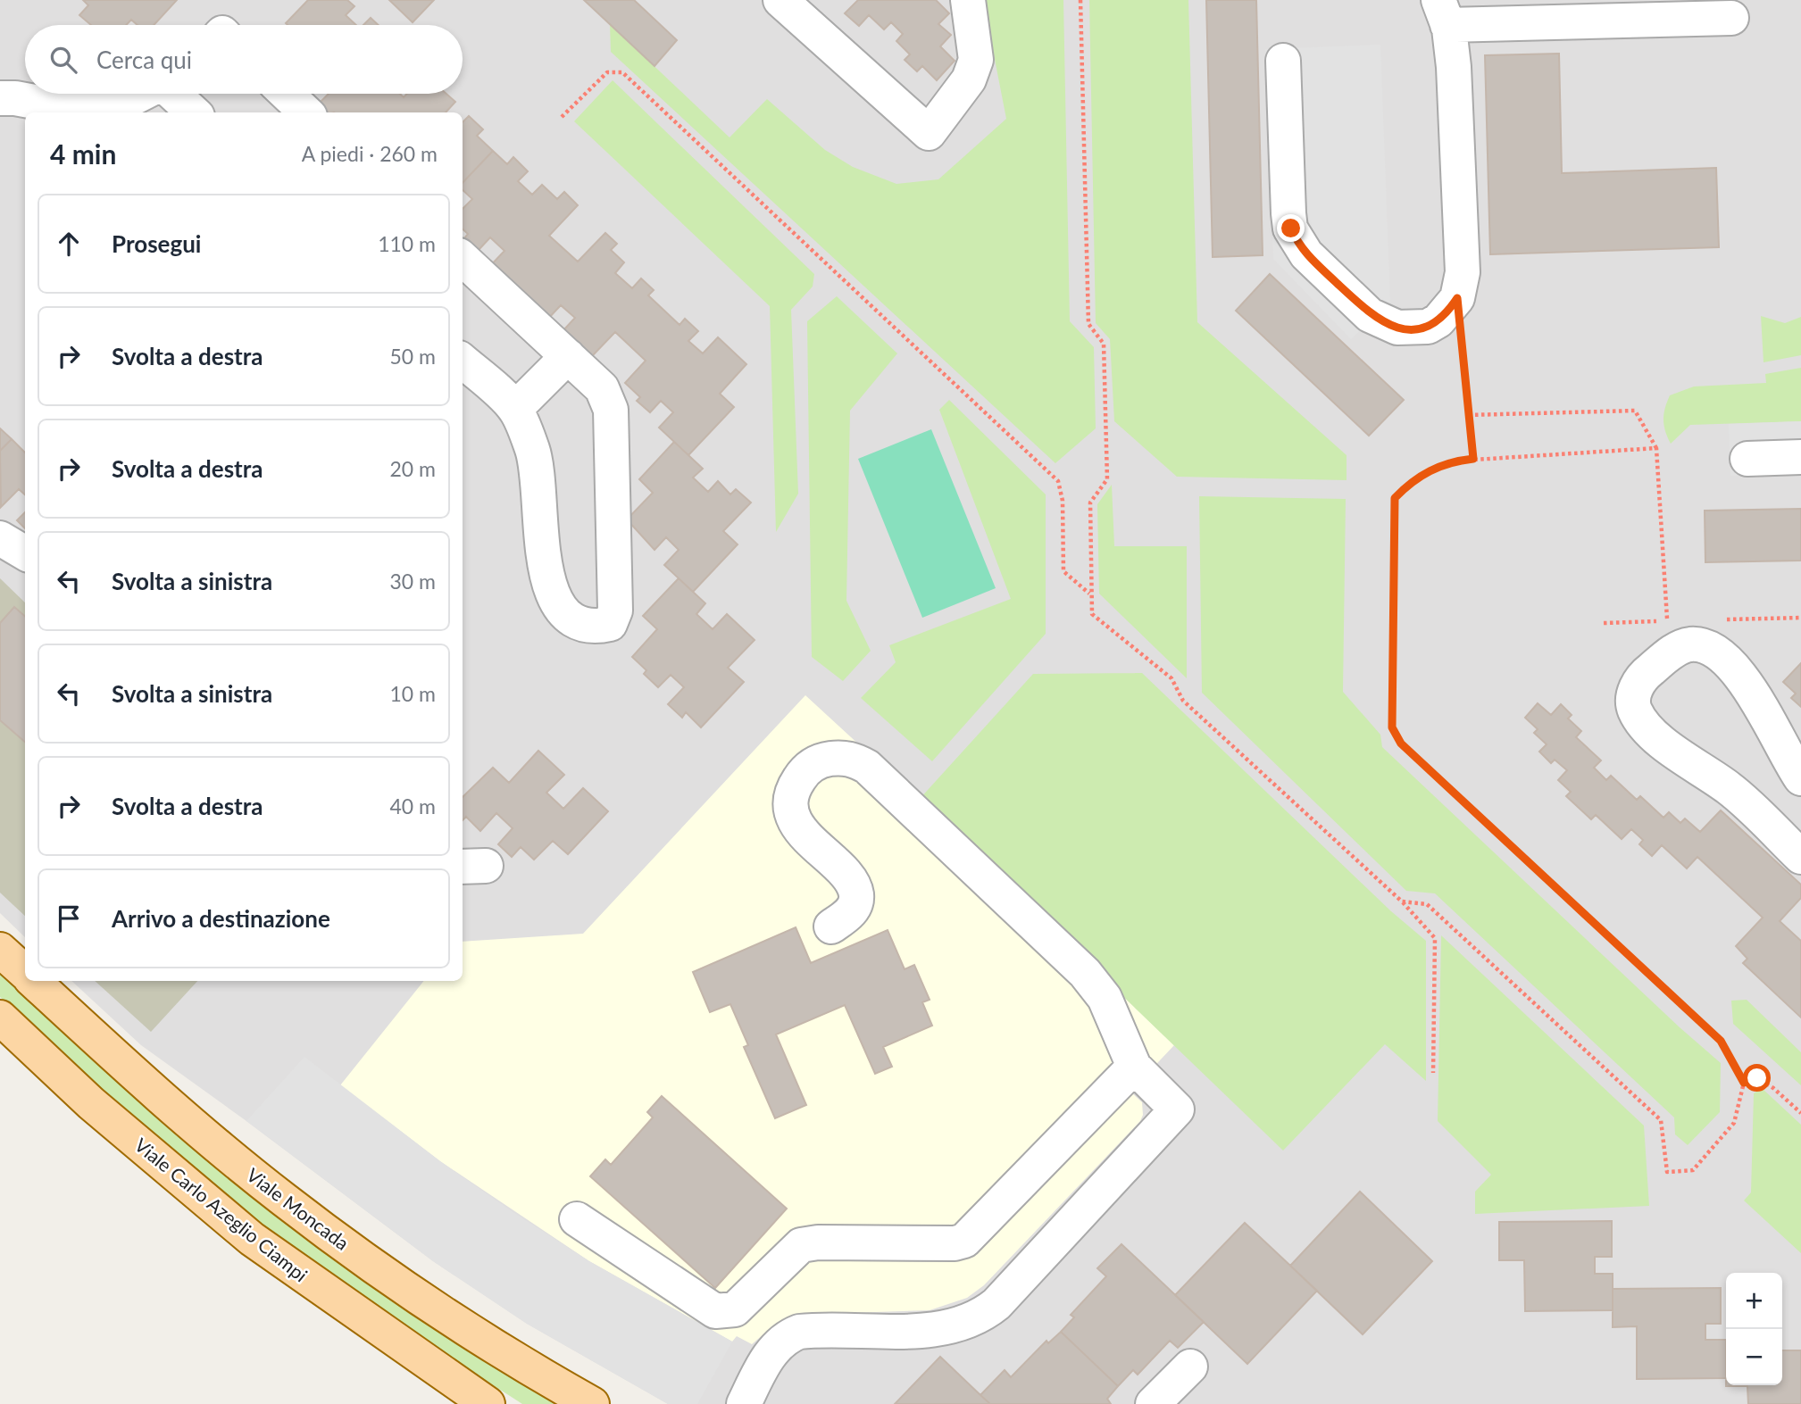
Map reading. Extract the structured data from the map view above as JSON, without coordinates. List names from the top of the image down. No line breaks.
{"streets":{"main road":["Viale Moncada","Viale Carlo Azeglio Ciampi"]},"page":{"search":"Cerca qui","heading":["4 min","A piedi · 260 m"],"list":[["Prosegui","110 m"],["Svolta a destra","50 m"],["Svolta a destra","20 m"],["Svolta a sinistra","30 m"],["Svolta a sinistra","10 m"],["Svolta a destra","40 m"],"Arrivo a destinazione"],"map_buttons":["+","−"]}}
